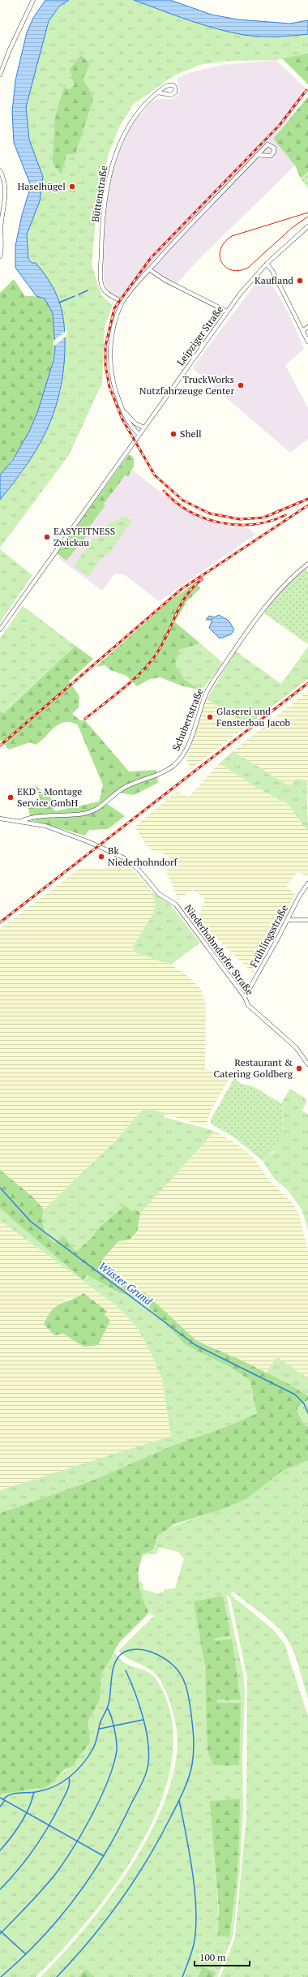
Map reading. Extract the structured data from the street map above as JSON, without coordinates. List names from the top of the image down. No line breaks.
{"streets":{"street":["Büttenstraße","Leipziger Straße","Schubertstraße","Frühlingsstraße","Niederhohndorfer Straße"]},"crossings":[["Schubertstraße","Niederhohndorfer Straße"],["Frühlingsstraße","Niederhohndorfer Straße"]],"water":["Wüster Grund"],"places":["Haselhügel","Kaufland","TruckWorks Nutzfahrzeuge Center","Shell","EASYFITNESS Zwickau","Glaserei und Fensterbau Jacob","EKD - Montage Service GmbH","Bk Niederhohndorf","Restaurant & Catering Goldberg"],"scale_bar":"100 m"}
